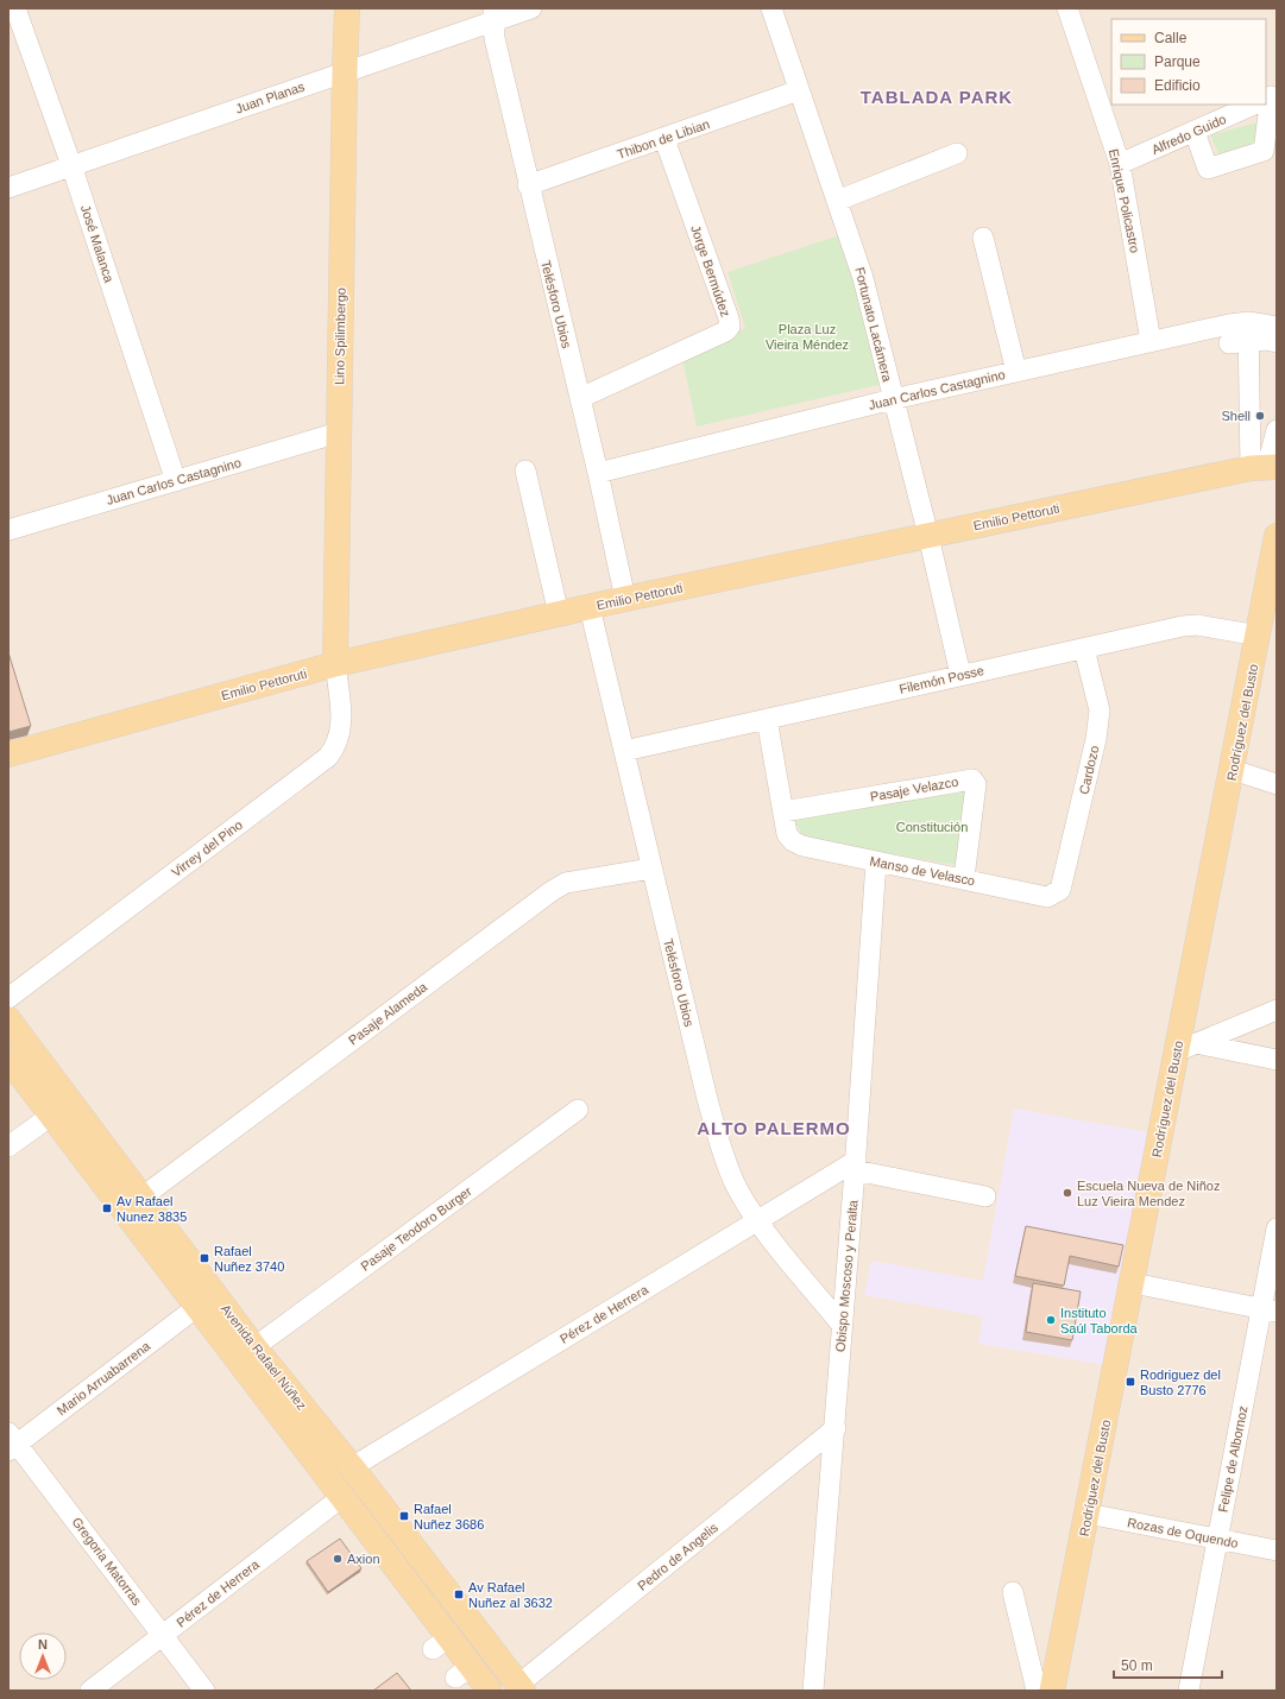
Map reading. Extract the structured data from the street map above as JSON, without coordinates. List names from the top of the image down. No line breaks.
{"streets":{"main road":["Lino Spilimbergo","Emilio Pettoruti","Rodríguez del Busto","Avenida Rafael Núñez"],"street":["Juan Planas","Alfredo Guido","Thibon de Libian","Enrique Policastro","José Malanca","Jorge Bermúdez","Telésforo Ubios","Fortunato Lacámera","Juan Carlos Castagnino","Filemón Posse","Cardozo","Pasaje Velazco","Virrey del Pino","Manso de Velasco","Pasaje Alameda","Pasaje Teodoro Burger","Obispo Moscoso y Peralta","Pérez de Herrera","Mario Arruabarrena","Felipe de Albornoz","Rozas de Oquendo","Pedro de Angelis","Gregoria Matorras"]},"crossings":[["Juan Planas","José Malanca"],["Juan Planas","Telésforo Ubios"],["Juan Planas","Lino Spilimbergo"],["Alfredo Guido","Enrique Policastro"],["Thibon de Libian","Jorge Bermúdez"],["Thibon de Libian","Telésforo Ubios"],["Thibon de Libian","Fortunato Lacámera"],["Enrique Policastro","Juan Carlos Castagnino"],["José Malanca","Juan Carlos Castagnino"],["Jorge Bermúdez","Telésforo Ubios"],["Telésforo Ubios","Juan Carlos Castagnino"],["Telésforo Ubios","Emilio Pettoruti"],["Telésforo Ubios","Filemón Posse"],["Telésforo Ubios","Pasaje Alameda"],["Telésforo Ubios","Obispo Moscoso y Peralta"],["Telésforo Ubios","Pérez de Herrera"],["Fortunato Lacámera","Juan Carlos Castagnino"],["Fortunato Lacámera","Emilio Pettoruti"],["Fortunato Lacámera","Filemón Posse"],["Lino Spilimbergo","Juan Carlos Castagnino"],["Lino Spilimbergo","Emilio Pettoruti"],["Lino Spilimbergo","Virrey del Pino"],["Emilio Pettoruti","Virrey del Pino"],["Filemón Posse","Rodríguez del Busto"],["Filemón Posse","Cardozo"],["Rodríguez del Busto","Rozas de Oquendo"],["Cardozo","Manso de Velasco"],["Pasaje Velazco","Manso de Velasco"],["Manso de Velasco","Obispo Moscoso y Peralta"],["Pasaje Alameda","Avenida Rafael Núñez"],["Pasaje Teodoro Burger","Avenida Rafael Núñez"],["Obispo Moscoso y Peralta","Pérez de Herrera"],["Obispo Moscoso y Peralta","Pedro de Angelis"],["Pérez de Herrera","Avenida Rafael Núñez"],["Pérez de Herrera","Gregoria Matorras"],["Avenida Rafael Núñez","Mario Arruabarrena"],["Avenida Rafael Núñez","Pedro de Angelis"],["Mario Arruabarrena","Gregoria Matorras"],["Felipe de Albornoz","Rozas de Oquendo"]],"districts":["TABLADA PARK","ALTO PALERMO"],"parks":["Plaza Luz Vieira Méndez","Constitución"],"places":{"other":["Shell","Escuela Nueva de Niñoz Luz Vieira Mendez","Instituto Saúl Taborda","Axion"],"transit":["Av Rafael Nunez 3835","Rafael Nuñez 3740","Rodriguez del Busto 2776","Rafael Nuñez 3686","Av Rafael Nuñez al 3632"]},"legend":["Calle","Parque","Edificio"],"scale_bar":"50 m","north":"top"}
